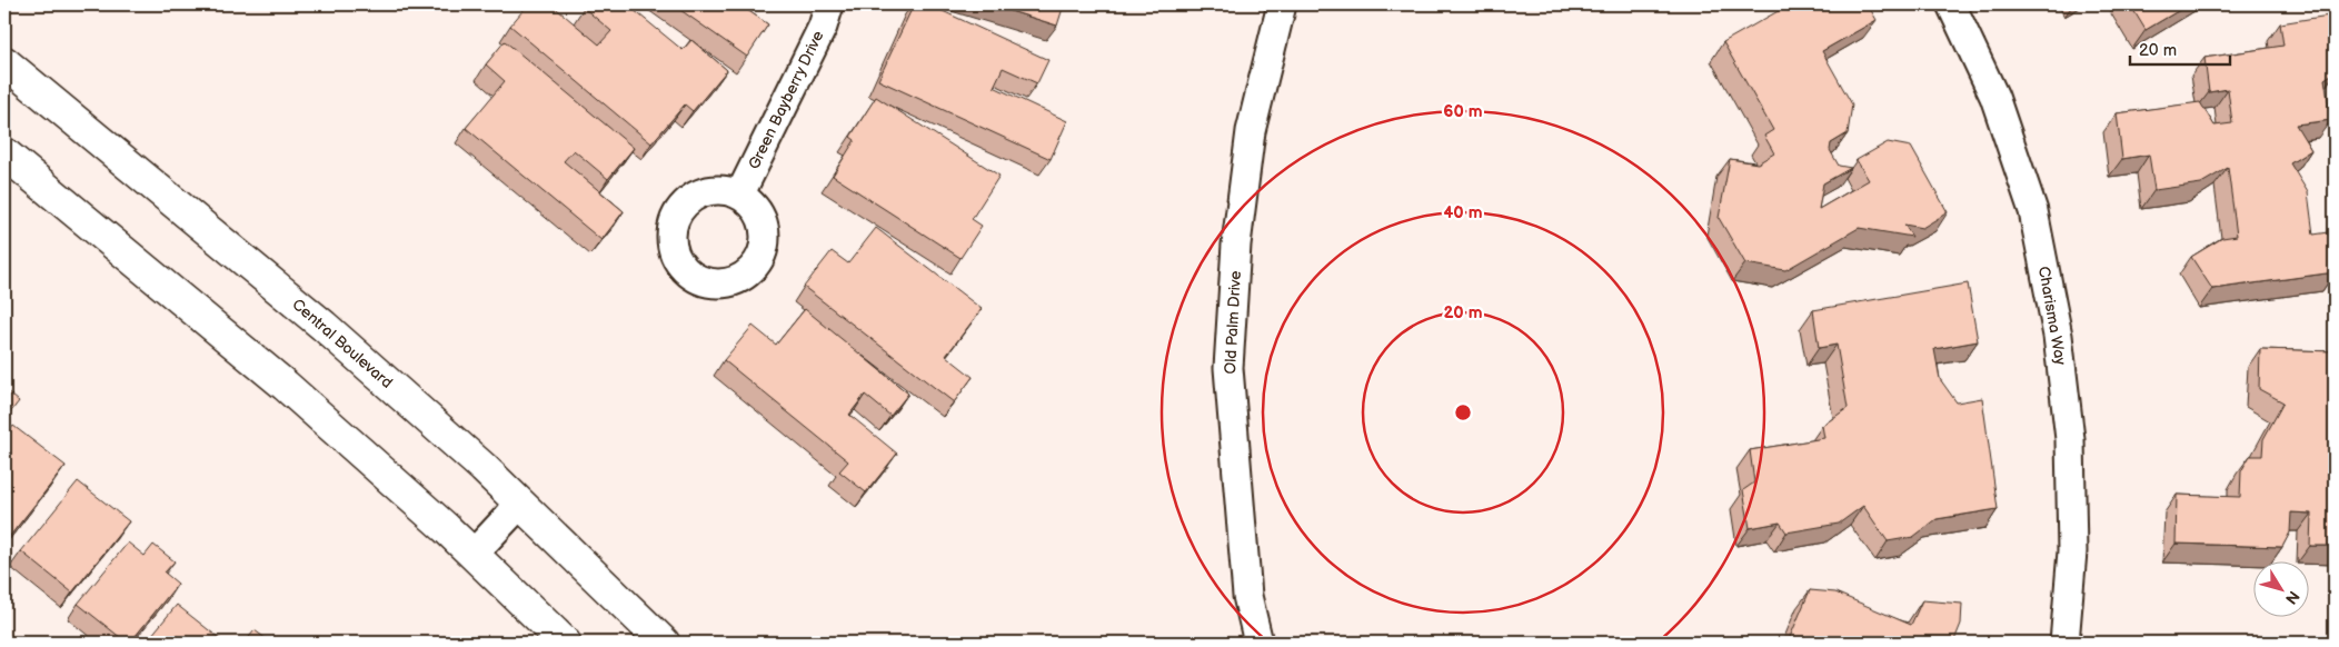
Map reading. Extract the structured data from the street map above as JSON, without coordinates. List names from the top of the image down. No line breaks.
{"streets":{"street":["Green Bayberry Drive","Charisma Way","Old Palm Drive","Central Boulevard"]},"scale_bar":"20 m","north":"bottom right","rings":["60 m","40 m","20 m"]}
